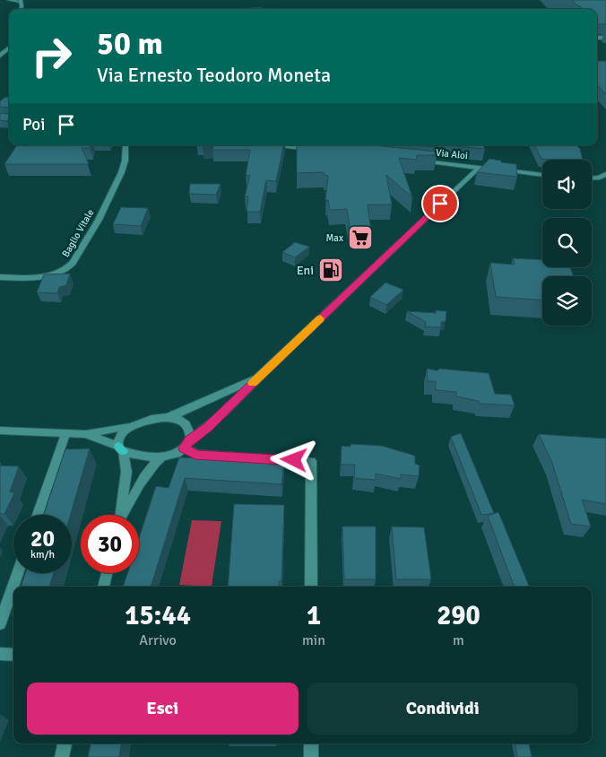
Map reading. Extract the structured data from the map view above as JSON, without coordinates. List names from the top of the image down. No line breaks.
{"streets":{"street":["Via Aloi","Baglio Vitale"]},"places":{"supermarket":["Max"],"fuel station":["Eni"]},"page":{"turn":["50 m","Via Ernesto Teodoro Moneta"],"then":"Poi","speed":"20 km/h","limit":"30","eta":["15:44","Arrivo","1","min","290","m"],"buttons":["Esci","Condividi"]}}
